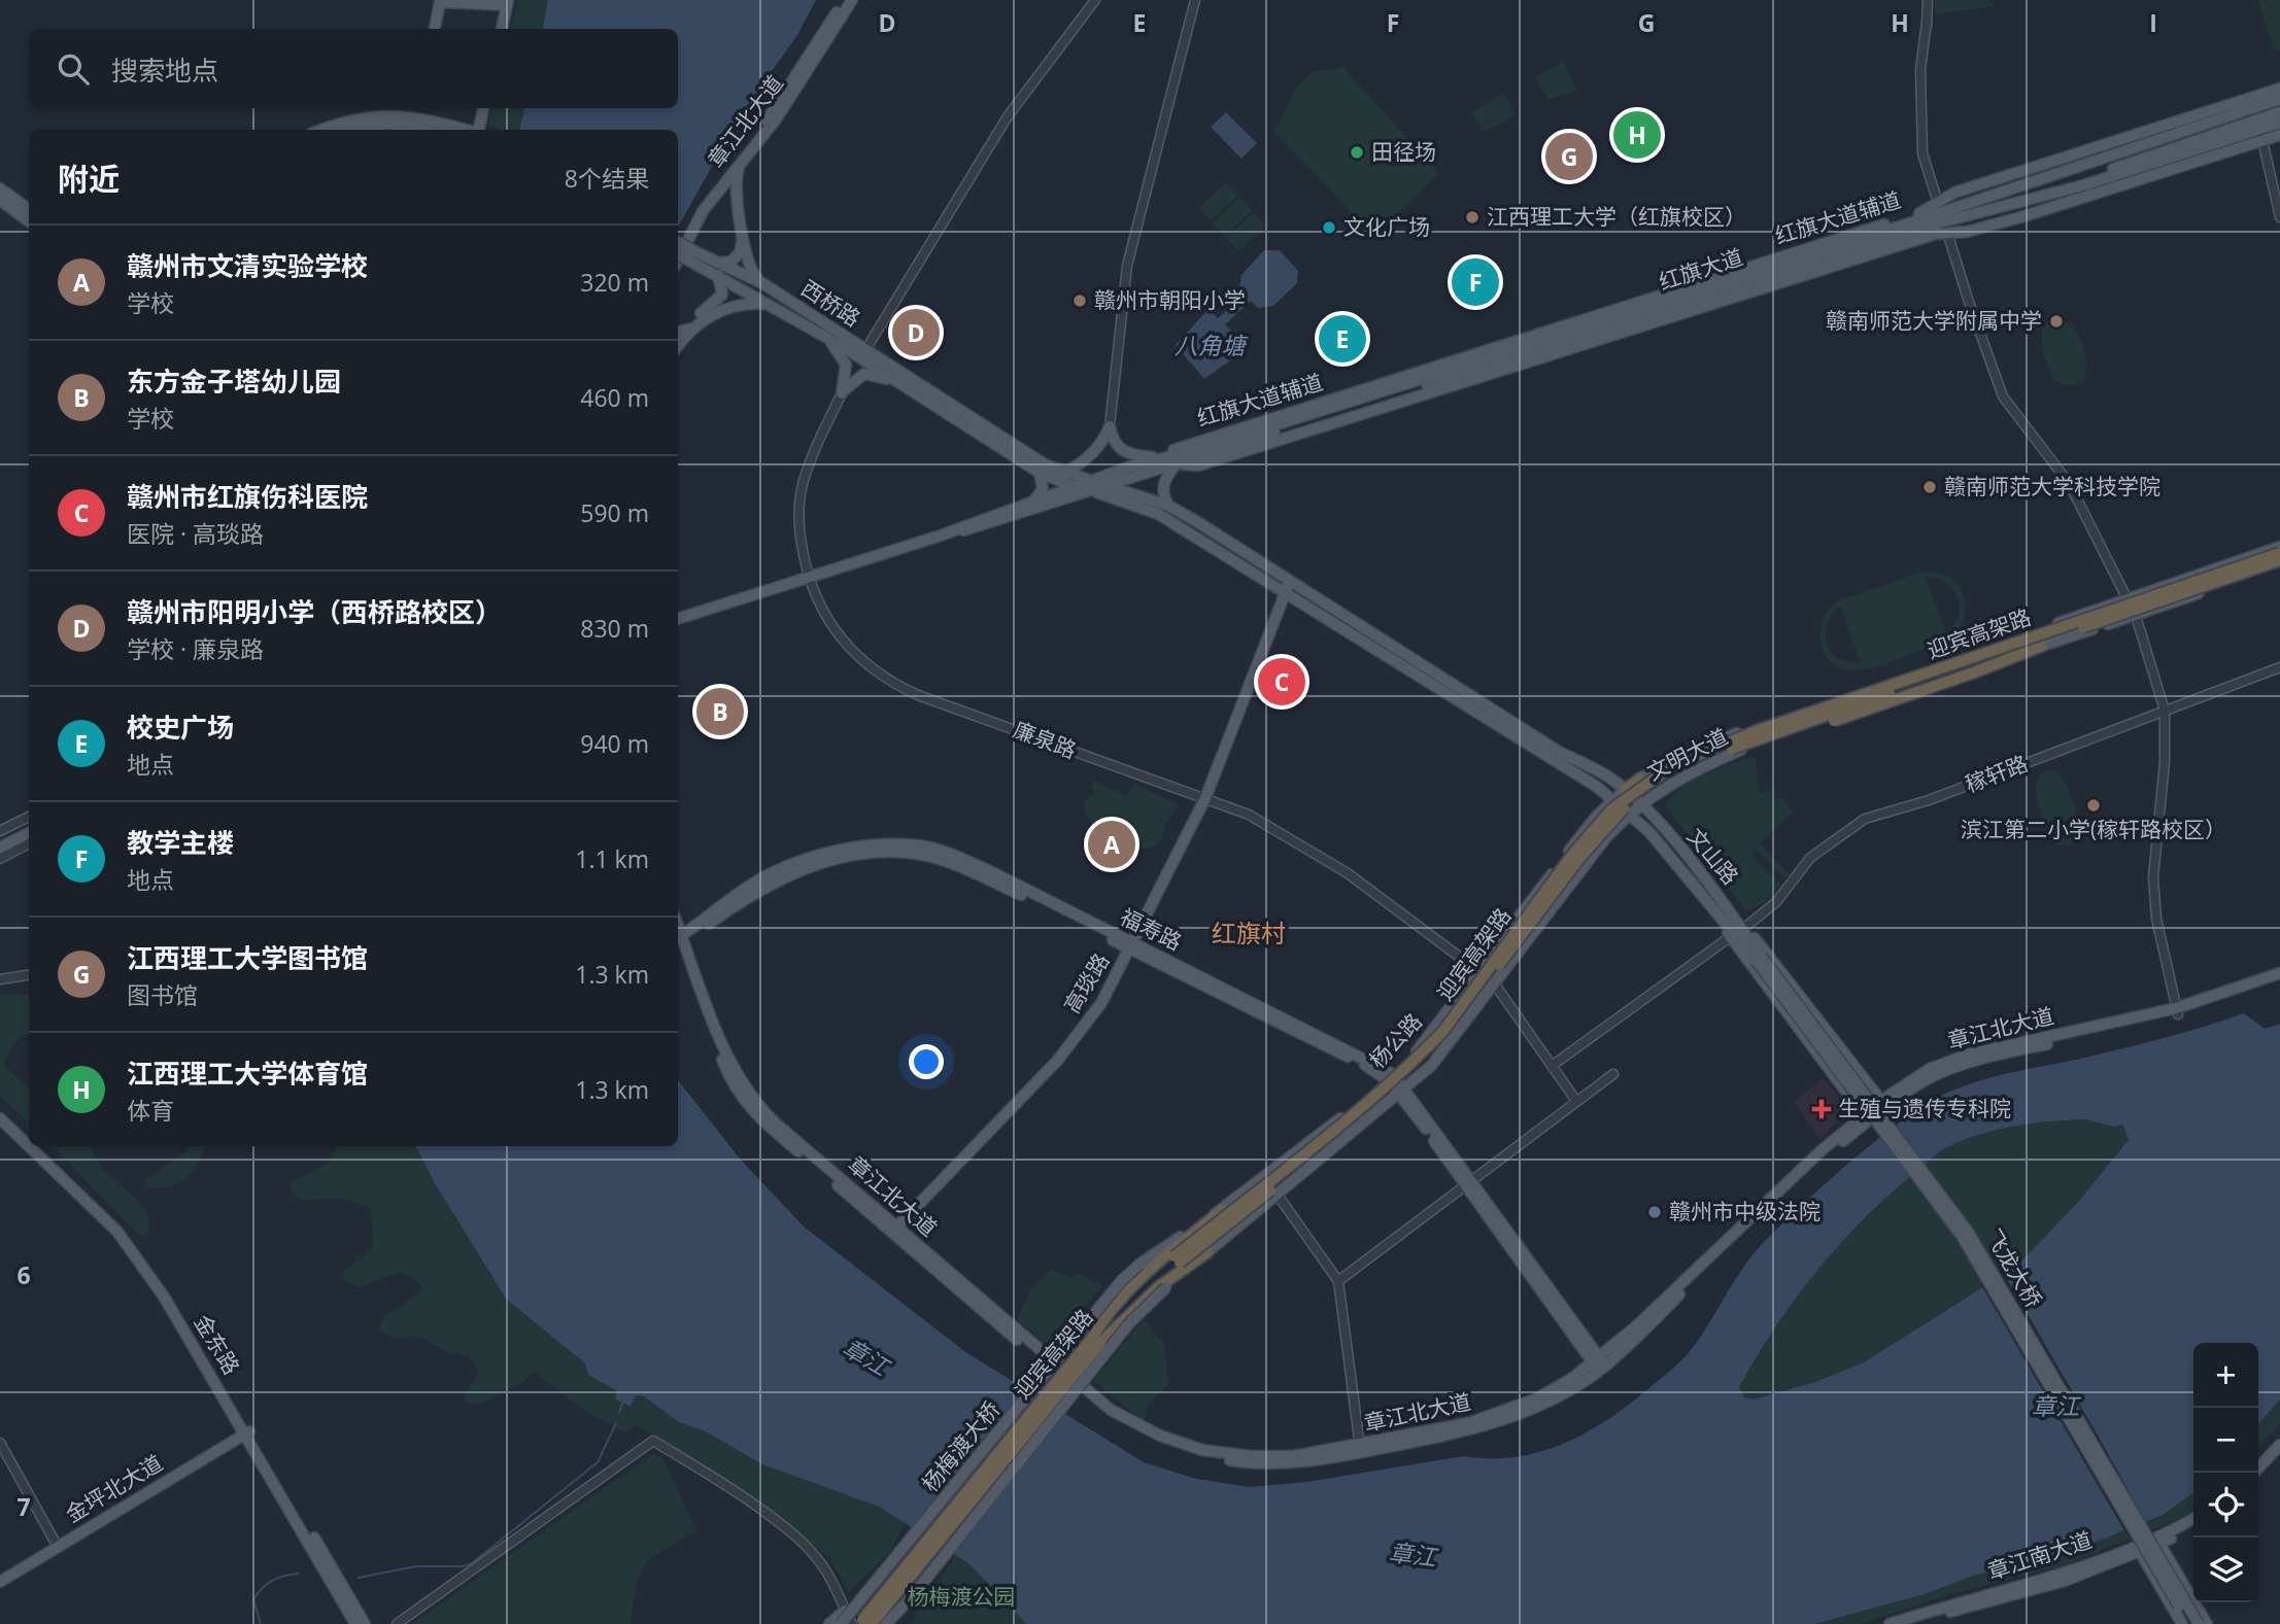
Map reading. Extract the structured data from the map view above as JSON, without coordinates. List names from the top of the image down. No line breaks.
{"streets":{"highway":["迎宾高架路","文明大道"],"main road":["章江北大道","红旗大道","西桥路","文山路","福寿路","高琰路","杨公路","飞龙大桥","金东路","杨梅渡大桥","金坪北大道","章江南大道"],"street":["廉泉路","稼轩路"]},"crossings":[["章江北大道","福寿路"],["章江北大道","高琰路"],["红旗大道","西桥路"],["红旗大道","文明大道"],["西桥路","文明大道"],["迎宾高架路","文明大道"],["迎宾高架路","杨公路"],["迎宾高架路","杨梅渡大桥"],["廉泉路","高琰路"],["廉泉路","杨公路"],["文明大道","文山路"],["文明大道","高琰路"],["文明大道","杨公路"],["稼轩路","文山路"],["文山路","杨公路"],["文山路","飞龙大桥"],["福寿路","高琰路"],["福寿路","杨公路"],["杨公路","杨梅渡大桥"],["金东路","金坪北大道"]],"districts":["红旗村"],"water":["八角塘","章江"],"parks":["杨梅渡公园"],"places":{"other":["田径场","江西理工大学（红旗校区）","文化广场","赣州市朝阳小学","赣南师范大学附属中学","赣南师范大学科技学院","滨江第二小学(稼轩路校区）","赣州市中级法院"],"health":["生殖与遗传专科院"]},"page":{"search":"搜索地点","pins":["H","G","F","D","E","C","B","A"],"heading":["附近","8个结果"],"list":[{"mark":"A","name":"赣州市文清实验学校","note":"学校","value":"320 m"},{"mark":"B","name":"东方金子塔幼儿园","note":"学校","value":"460 m"},{"mark":"C","name":"赣州市红旗伤科医院","note":"医院 · 高琰路","value":"590 m"},{"mark":"D","name":"赣州市阳明小学（西桥路校区）","note":"学校 · 廉泉路","value":"830 m"},{"mark":"E","name":"校史广场","note":"地点","value":"940 m"},{"mark":"F","name":"教学主楼","note":"地点","value":"1.1 km"},{"mark":"G","name":"江西理工大学图书馆","note":"图书馆","value":"1.3 km"},{"mark":"H","name":"江西理工大学体育馆","note":"体育","value":"1.3 km"}],"map_buttons":["+","−"]},"grid":{"columns":["D","E","F","G","H","I"],"rows":["6","7"]}}
